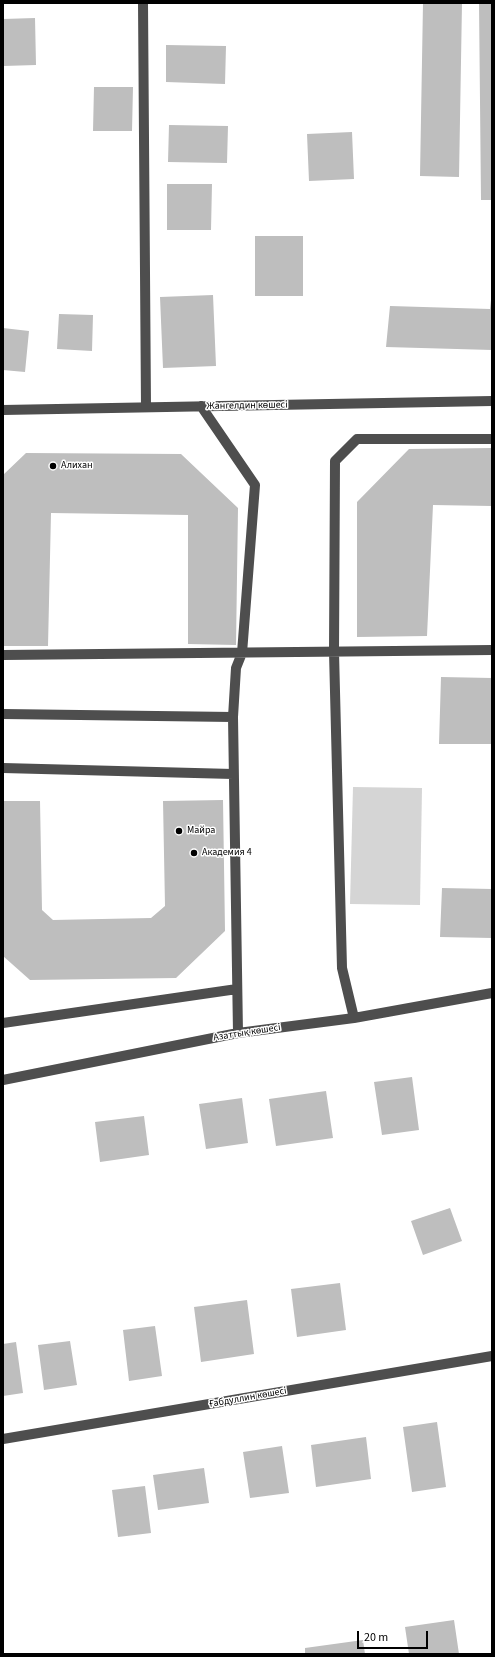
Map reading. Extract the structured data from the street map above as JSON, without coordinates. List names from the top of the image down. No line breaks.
{"streets":{"street":["Жангелдин көшесі","Азаттық көшесі","Ғабдуллин көшесі"]},"places":["Алихан","Майра","Академия 4"],"scale_bar":"20 m"}
